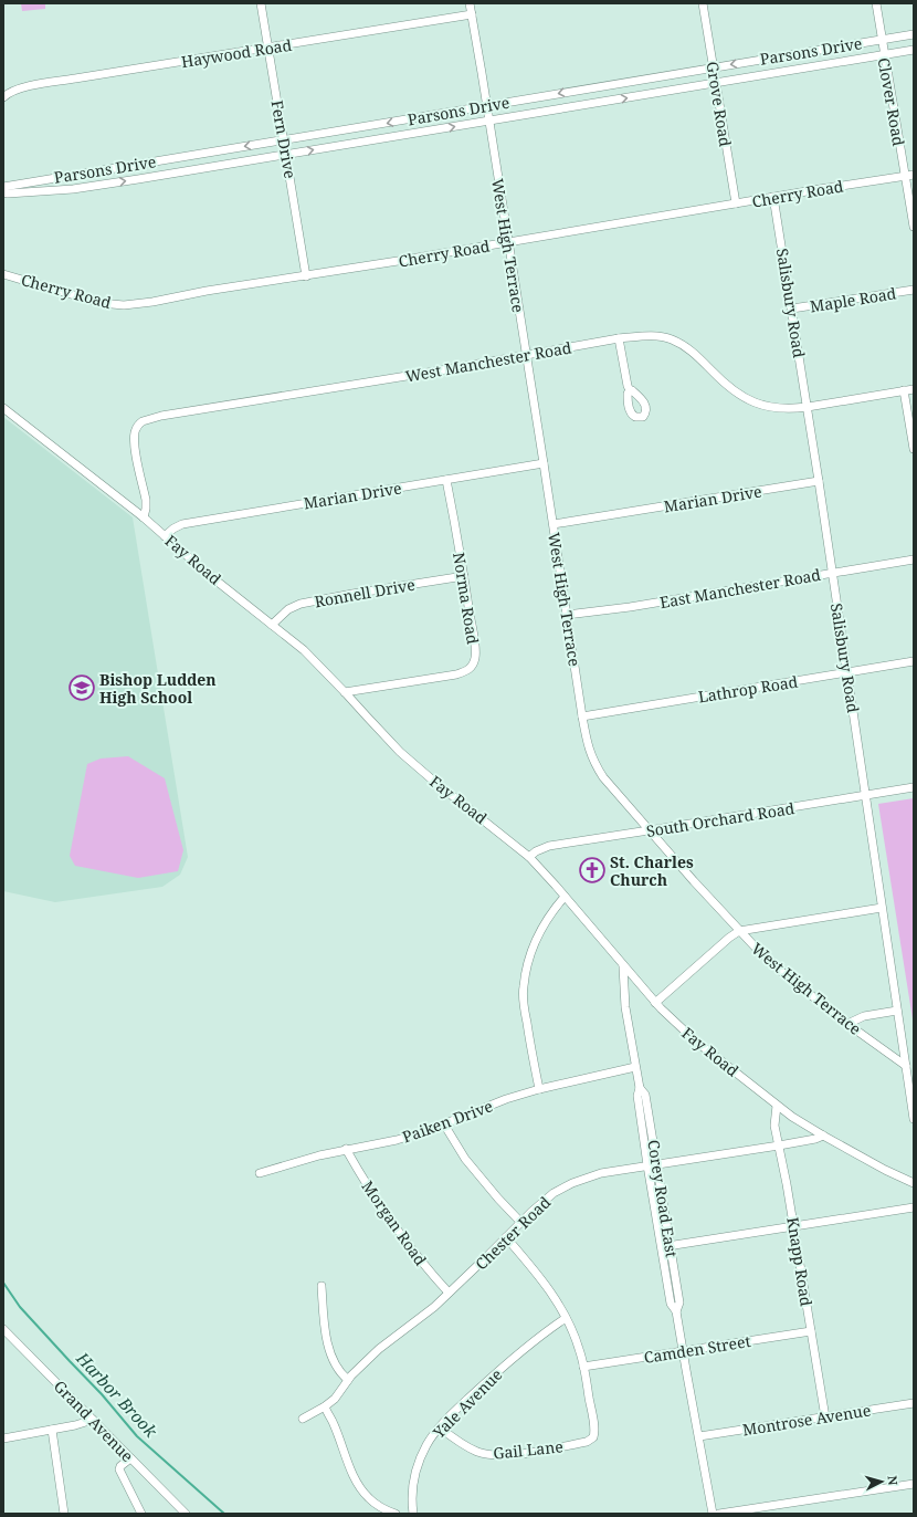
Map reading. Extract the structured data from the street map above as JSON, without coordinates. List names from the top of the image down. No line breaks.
{"streets":{"street":["Parsons Drive","Haywood Road","Clover Road","Grove Road","Fern Drive","Cherry Road","West High Terrace","Maple Road","Salisbury Road","West Manchester Road","Marian Drive","Fay Road","East Manchester Road","Ronnell Drive","Norma Road","Lathrop Road","South Orchard Road","Paiken Drive","Corey Road East","Morgan Road","Chester Road","Knapp Road","Camden Street","Yale Avenue","Montrose Avenue","Grand Avenue","Gail Lane"]},"crossings":[["Parsons Drive","Clover Road"],["Parsons Drive","Grove Road"],["Parsons Drive","Fern Drive"],["Parsons Drive","West High Terrace"],["Haywood Road","Fern Drive"],["Haywood Road","West High Terrace"],["Clover Road","Cherry Road"],["Grove Road","Cherry Road"],["Fern Drive","Cherry Road"],["Cherry Road","West High Terrace"],["Cherry Road","Salisbury Road"],["West High Terrace","Salisbury Road"],["West High Terrace","West Manchester Road"],["West High Terrace","Marian Drive"],["West High Terrace","East Manchester Road"],["West High Terrace","Lathrop Road"],["West High Terrace","South Orchard Road"],["Maple Road","Salisbury Road"],["Salisbury Road","West Manchester Road"],["Salisbury Road","Marian Drive"],["Salisbury Road","East Manchester Road"],["Salisbury Road","Lathrop Road"],["Salisbury Road","South Orchard Road"],["West Manchester Road","Fay Road"],["Marian Drive","Fay Road"],["Marian Drive","Norma Road"],["Fay Road","Ronnell Drive"],["Fay Road","Norma Road"],["Fay Road","South Orchard Road"],["Fay Road","Corey Road East"],["Fay Road","Chester Road"],["Fay Road","Knapp Road"],["Ronnell Drive","Norma Road"],["Paiken Drive","Corey Road East"],["Paiken Drive","Morgan Road"],["Corey Road East","Chester Road"],["Corey Road East","Camden Street"],["Corey Road East","Montrose Avenue"],["Morgan Road","Chester Road"],["Chester Road","Knapp Road"],["Knapp Road","Camden Street"],["Knapp Road","Montrose Avenue"],["Camden Street","Gail Lane"],["Yale Avenue","Gail Lane"]],"water":["Harbor Brook"],"places":{"school or university":["Bishop Ludden High School"],"church":["St. Charles Church"]},"north":"right"}
